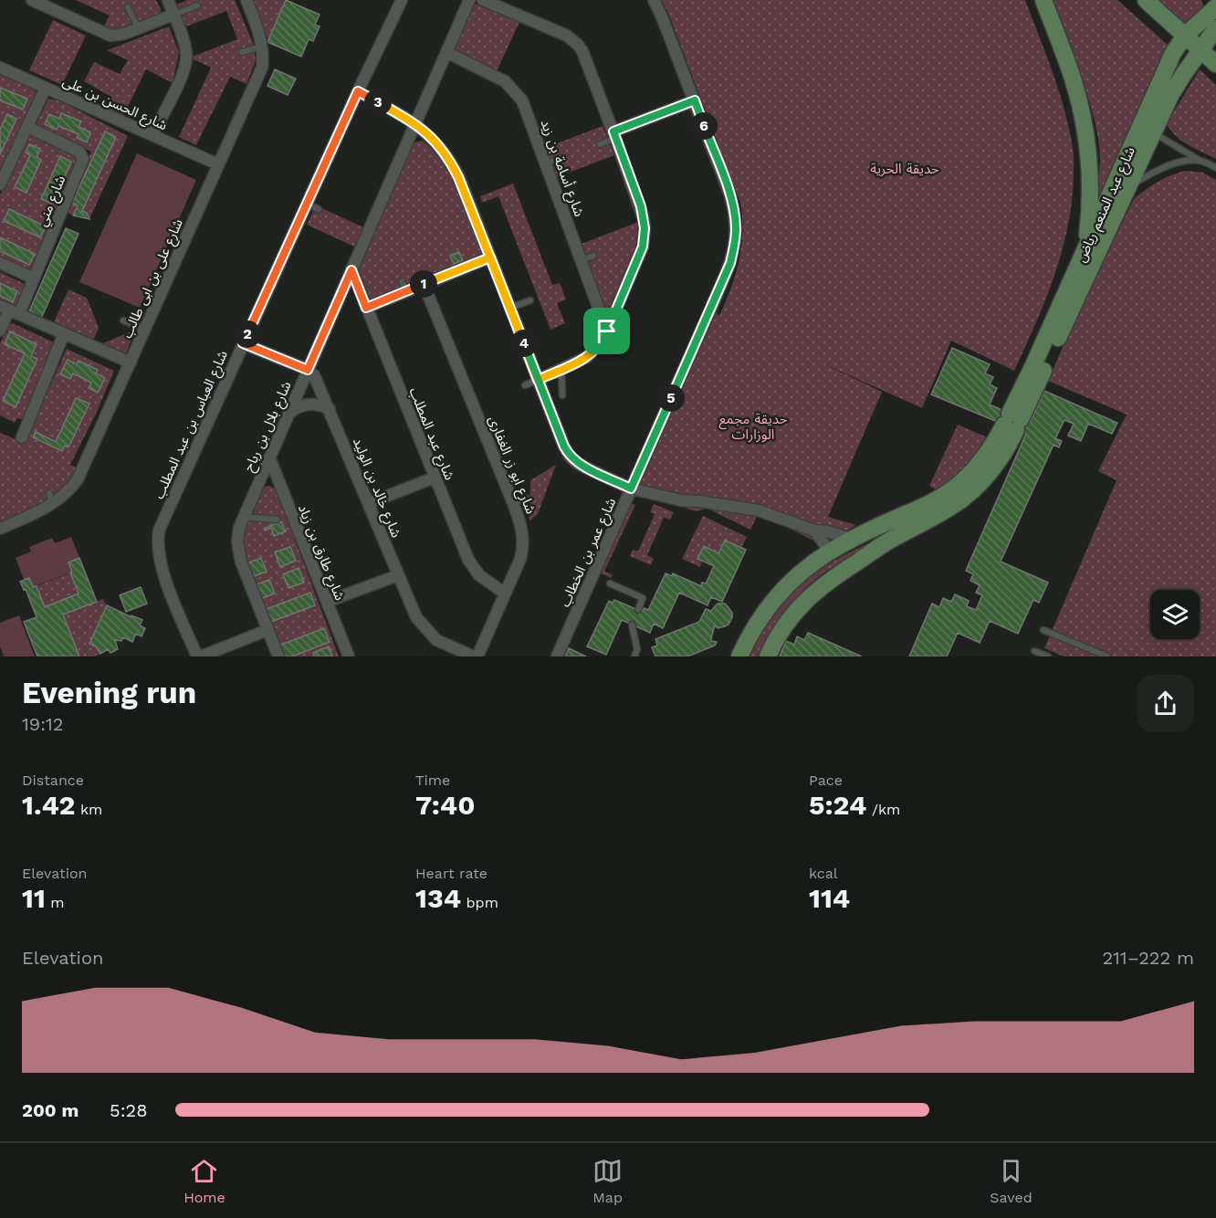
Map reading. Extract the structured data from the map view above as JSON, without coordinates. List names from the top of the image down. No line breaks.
{"streets":{"street":["شارع الحسن بن على","شارع أسامة بن زيد","شارع مني","شارع عبد المنعم رياض","شارع على بن ابى طالب","شارع العباس بن عبد المطلب","شارع بلال بن رباح","شارع عبد المطلب","شارع ابو زر الغفارى","شارع خالد بن الوليد","شارع طارق بن زياد","شارع عمر بن الخطاب"]},"crossings":[["شارع الحسن بن على","شارع على بن ابى طالب"],["شارع أسامة بن زيد","شارع بلال بن رباح"],["شارع بلال بن رباح","شارع عبد المطلب"],["شارع بلال بن رباح","شارع خالد بن الوليد"],["شارع بلال بن رباح","شارع طارق بن زياد"],["شارع عبد المطلب","شارع ابو زر الغفارى"],["شارع ابو زر الغفارى","شارع خالد بن الوليد"]],"parks":["حديقة الحرية","حديقة مجمع الوزارات"],"page":{"pins":["3","6","1","2","4","5"],"heading":["Evening run","19:12"],"stats":[["Distance","1.42 km"],["Time","7:40"],["Pace","5:24 /km"],["Elevation","11 m"],["Heart rate","134 bpm"],["kcal","114"]],"chart":["Elevation","211–222 m"],"list":[{"name":"200 m","note":"5:28"}],"tabs":["Home","Map","Saved"]}}
